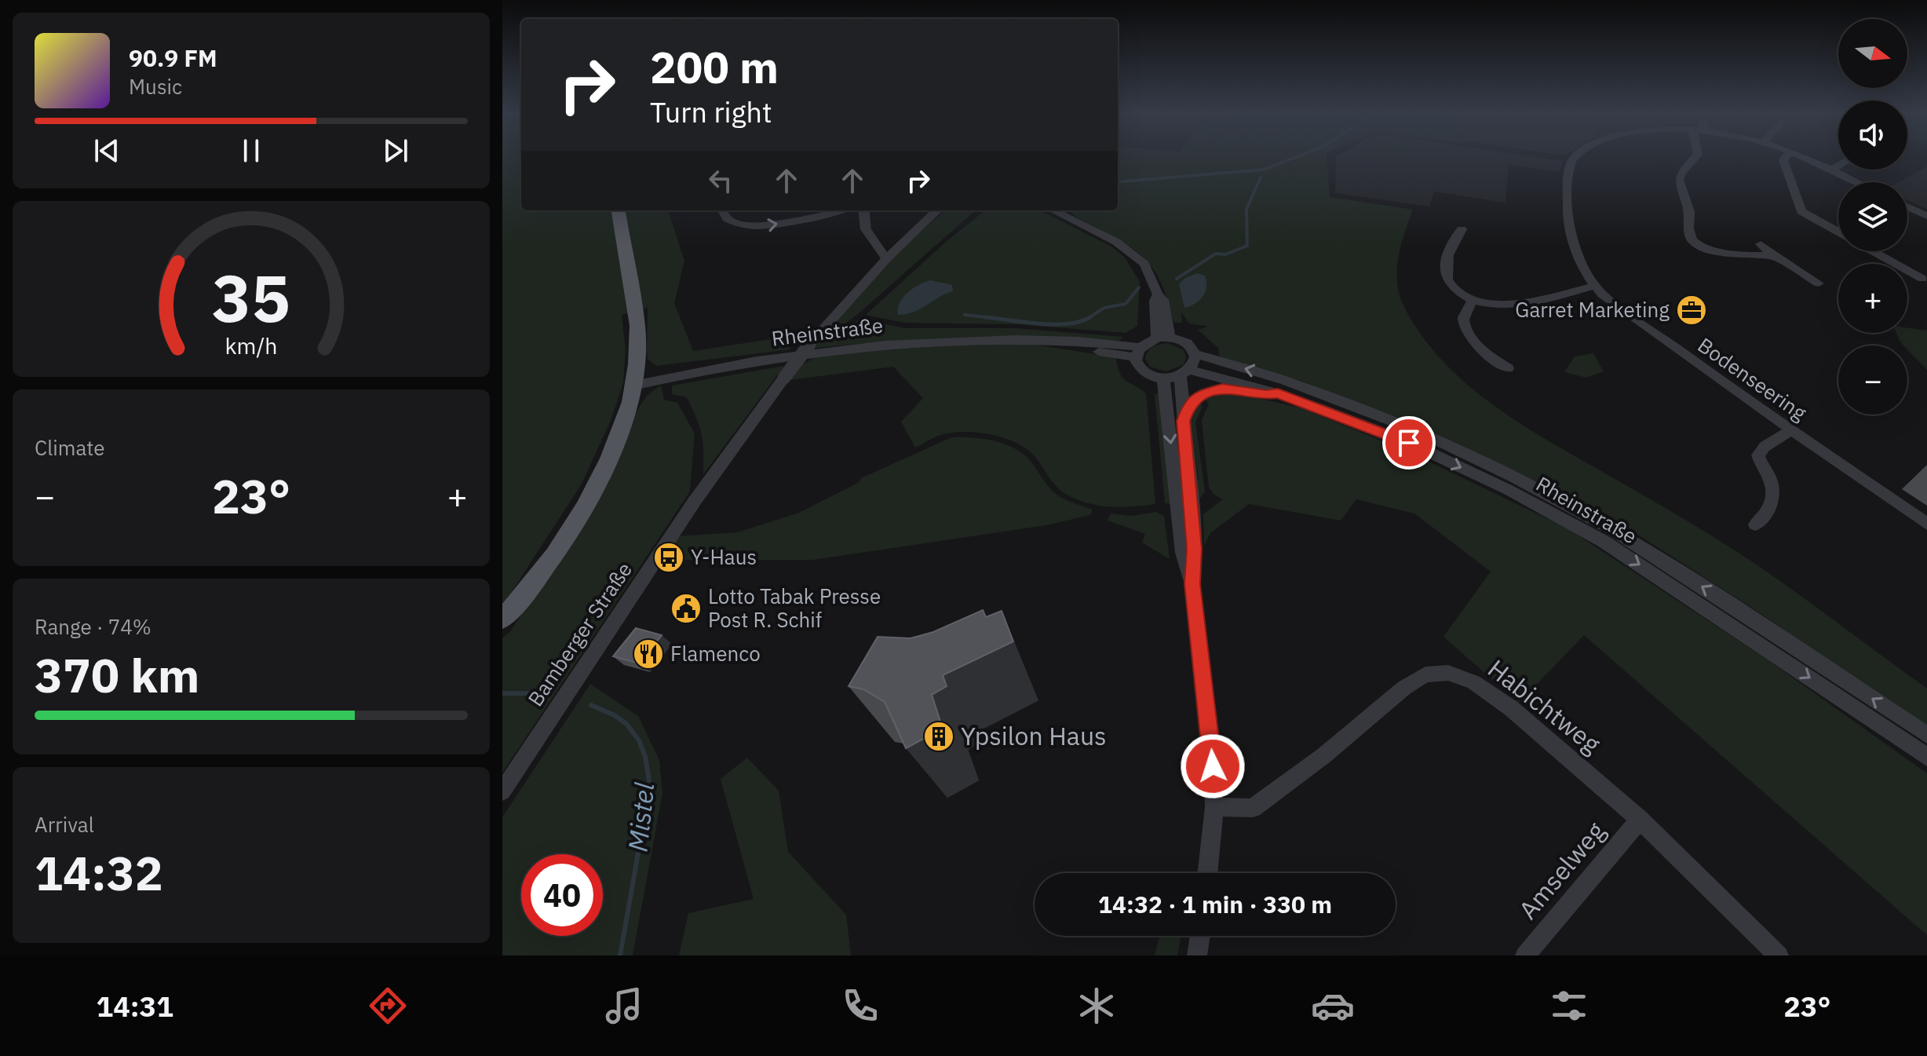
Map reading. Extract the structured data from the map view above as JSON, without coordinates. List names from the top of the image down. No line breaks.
{"streets":{"street":["Rheinstraße","Bodenseering","Bamberger Straße","Habichtweg","Amselweg"]},"crossings":[["Habichtweg","Amselweg"]],"water":["Mistel"],"places":{"office":["Garret Marketing"],"bus stop":["Y-Haus"],"public building":["Lotto Tabak Presse Post R. Schif"],"restaurant":["Flamenco"],"building":["Ypsilon Haus"]},"north":"right","page":{"map_buttons":["+","−"],"turn":["200 m","Turn right"],"song":["90.9 FM","Music"],"tile":["Climate",["Range · 74%","370 km"],["Arrival","14:32"]],"heat":["−","23°","+"],"limit":"40","trip":"14:32 · 1 min · 330 m","tabs":["14:31","23°"],"gauge":["35","km/h"]}}
